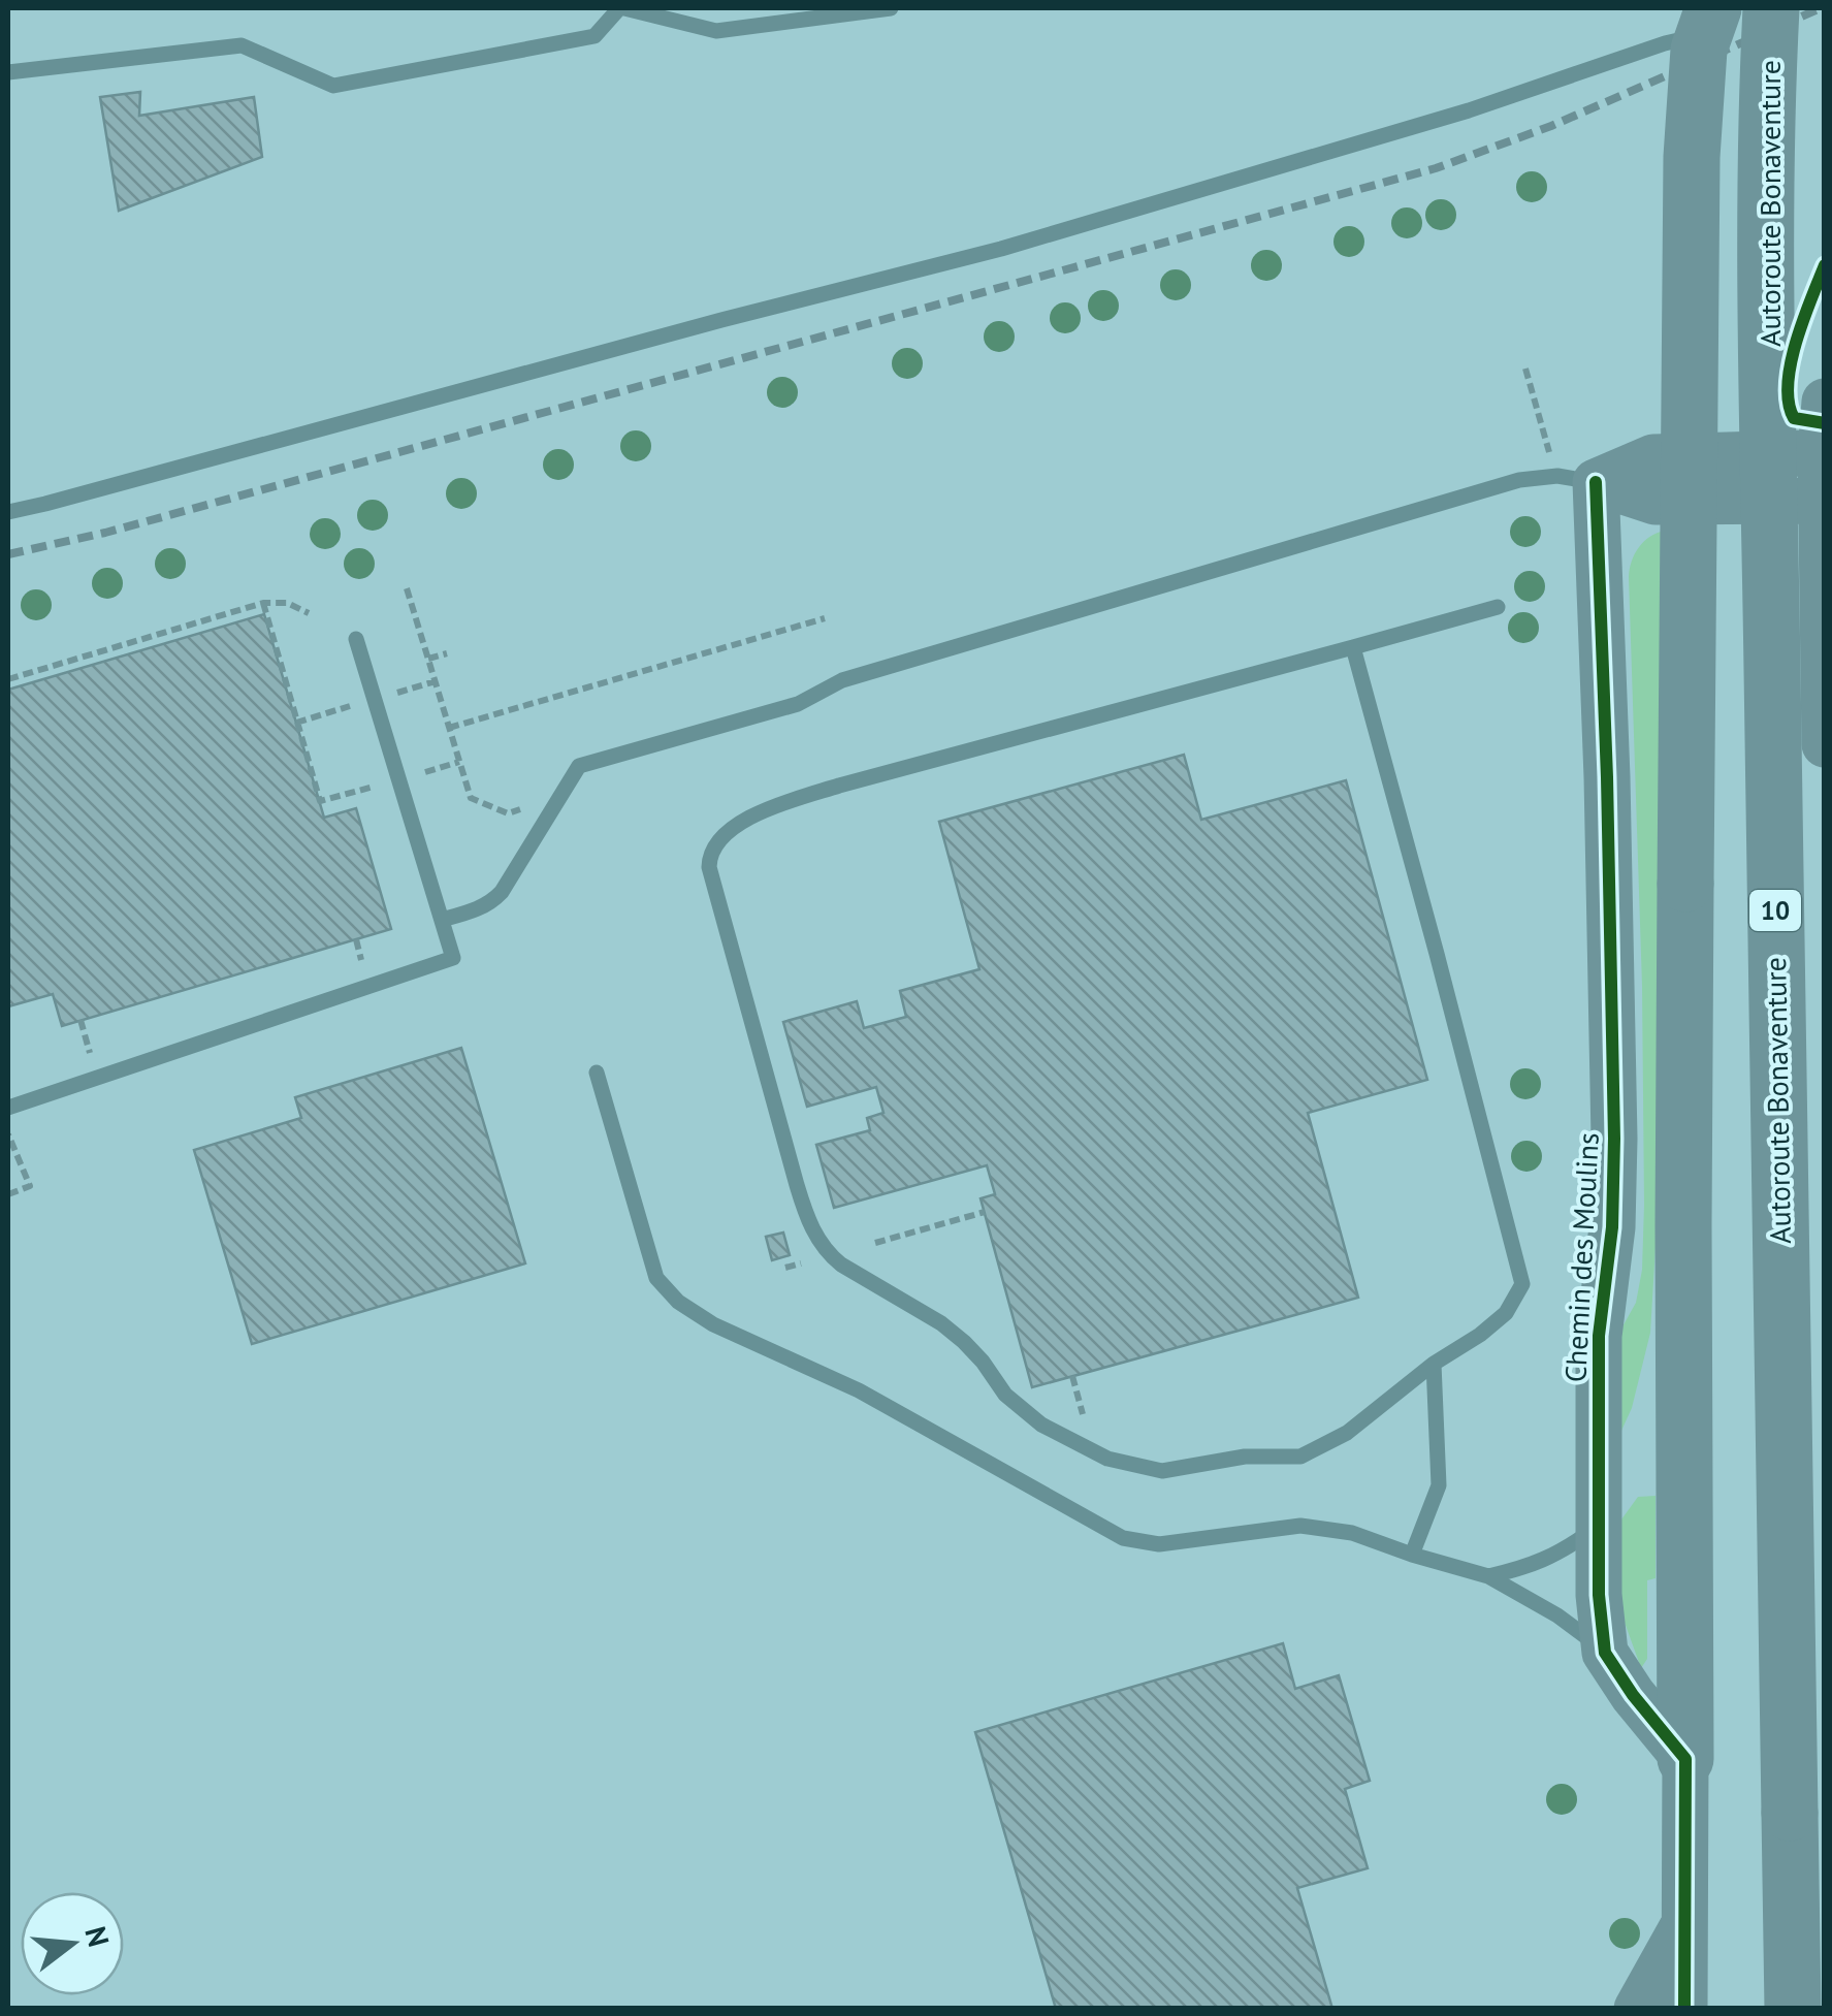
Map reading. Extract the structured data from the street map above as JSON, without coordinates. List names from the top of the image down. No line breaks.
{"streets":{"highway":["Autoroute Bonaventure","10"],"street":["Chemin des Moulins"]},"north":"right"}
